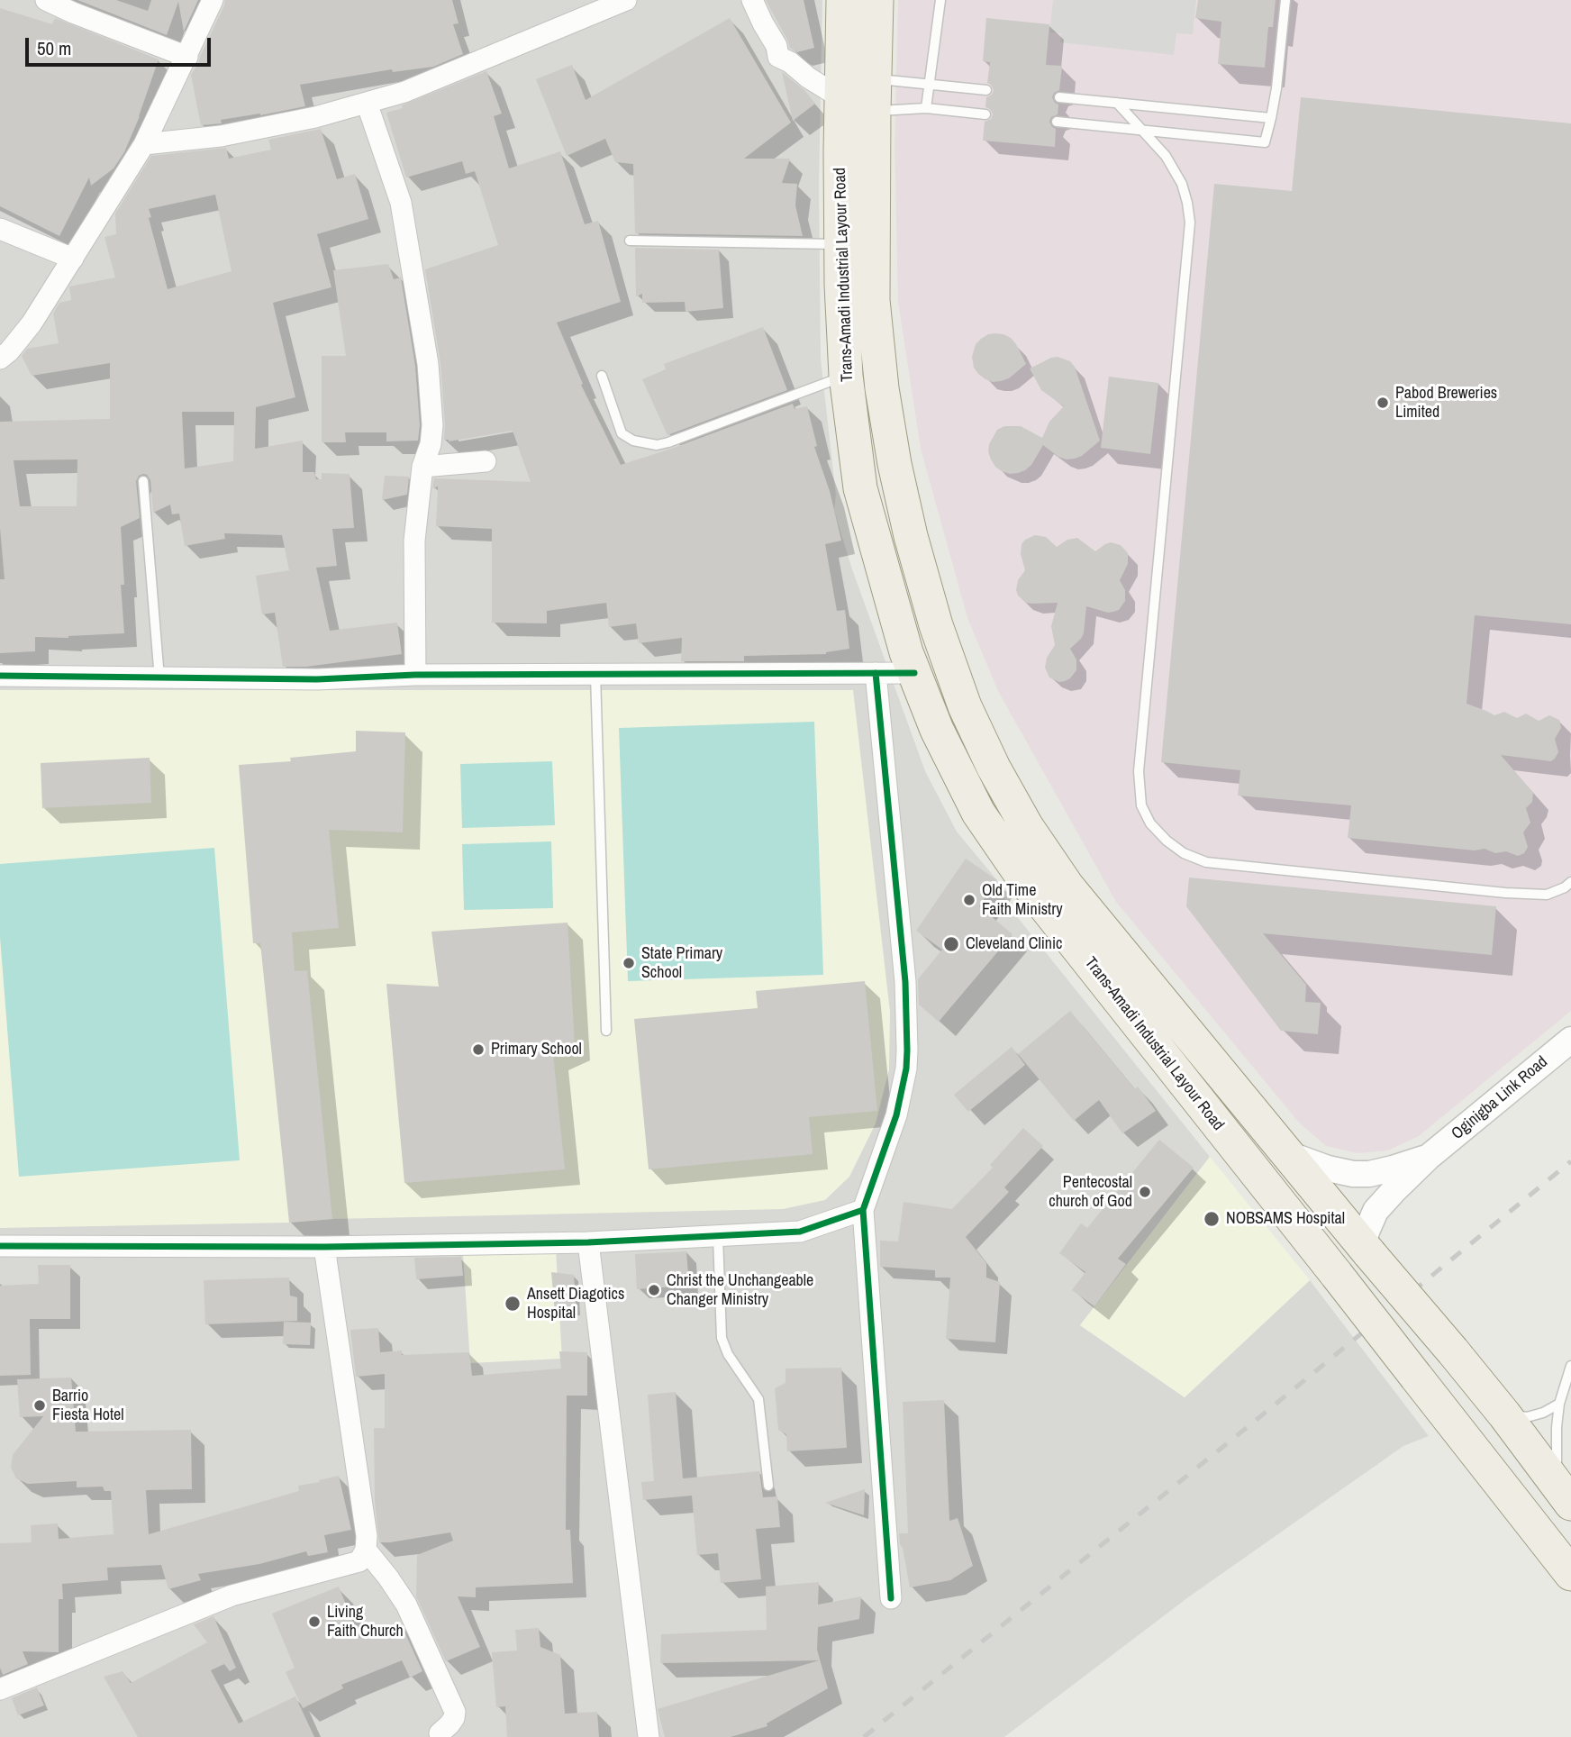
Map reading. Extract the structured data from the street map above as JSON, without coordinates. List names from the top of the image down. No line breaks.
{"streets":{"main road":["Trans-Amadi Industrial Layour Road"],"street":["Oginigba Link Road"]},"crossings":[["Trans-Amadi Industrial Layour Road","Oginigba Link Road"]],"places":["Pabod Breweries Limited","Old Time Faith Ministry","Cleveland Clinic","State Primary School","Primary School","Pentecostal church of God","NOBSAMS Hospital","Christ the Unchangeable Changer Ministry","Ansett Diagotics Hospital","Barrio Fiesta Hotel","Living Faith Church"],"scale_bar":"50 m"}
